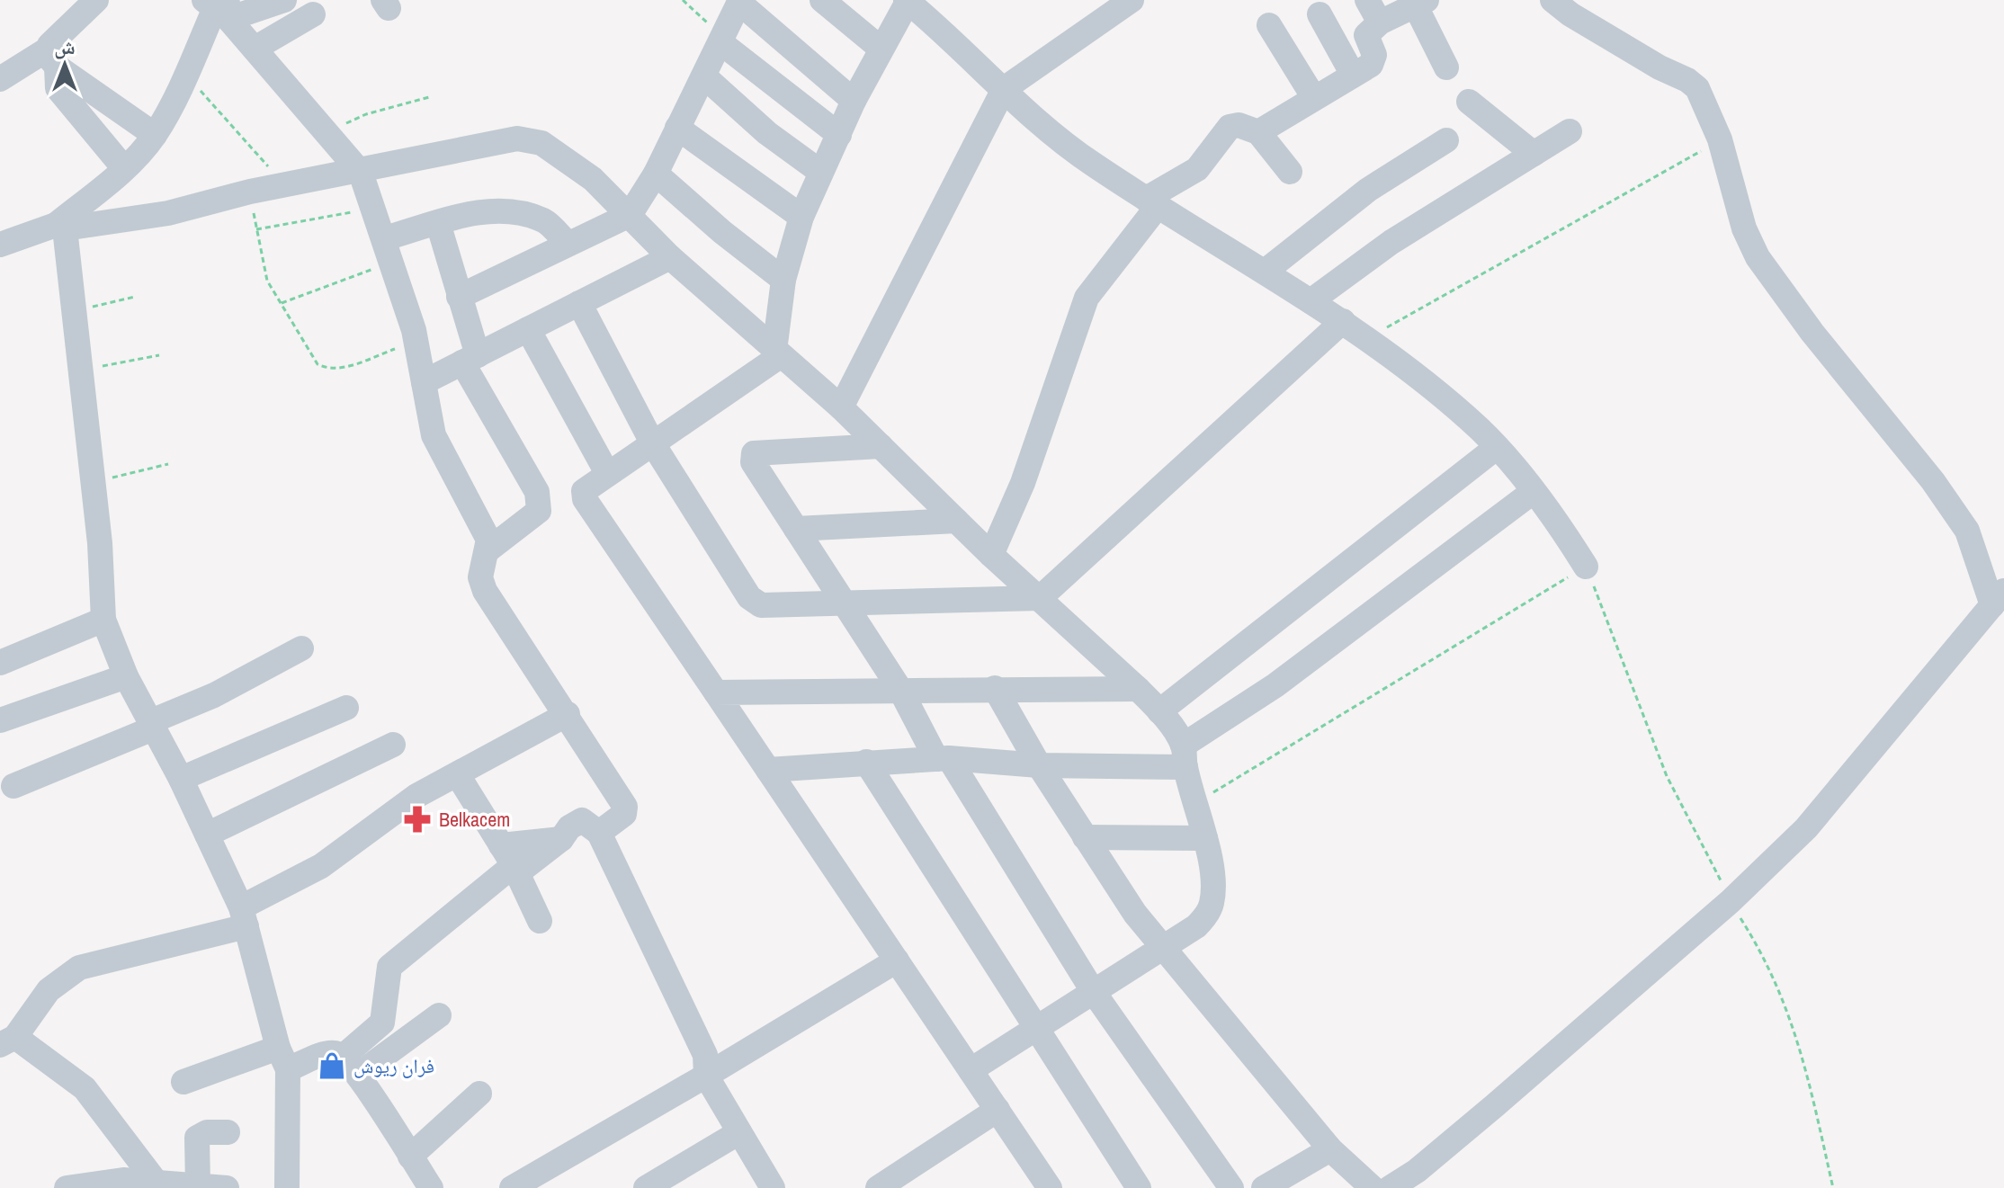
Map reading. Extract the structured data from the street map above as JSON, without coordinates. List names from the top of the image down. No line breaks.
{"places":{"pharmacy":["Belkacem"],"shop":["فران ريوش"]},"north":"top"}
